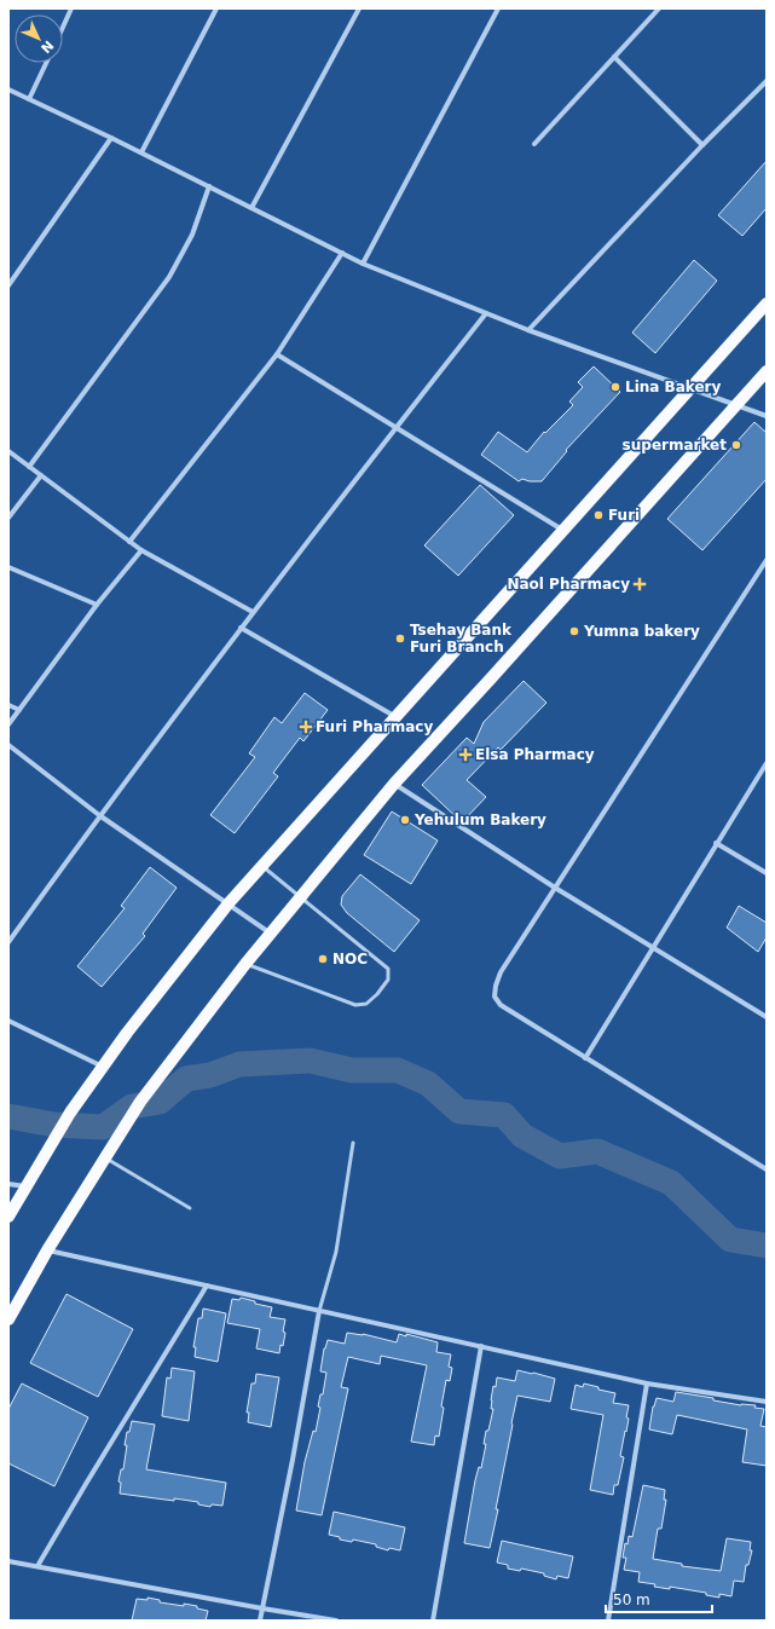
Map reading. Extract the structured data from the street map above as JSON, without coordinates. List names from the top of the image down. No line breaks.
{"places":{"other":["Lina Bakery","supermarket","Furi","Yumna bakery","Tsehay Bank Furi Branch","Yehulum Bakery","NOC"],"health":["Naol Pharmacy","Furi Pharmacy","Elsa Pharmacy"]},"scale_bar":"50 m","north":"bottom right"}
